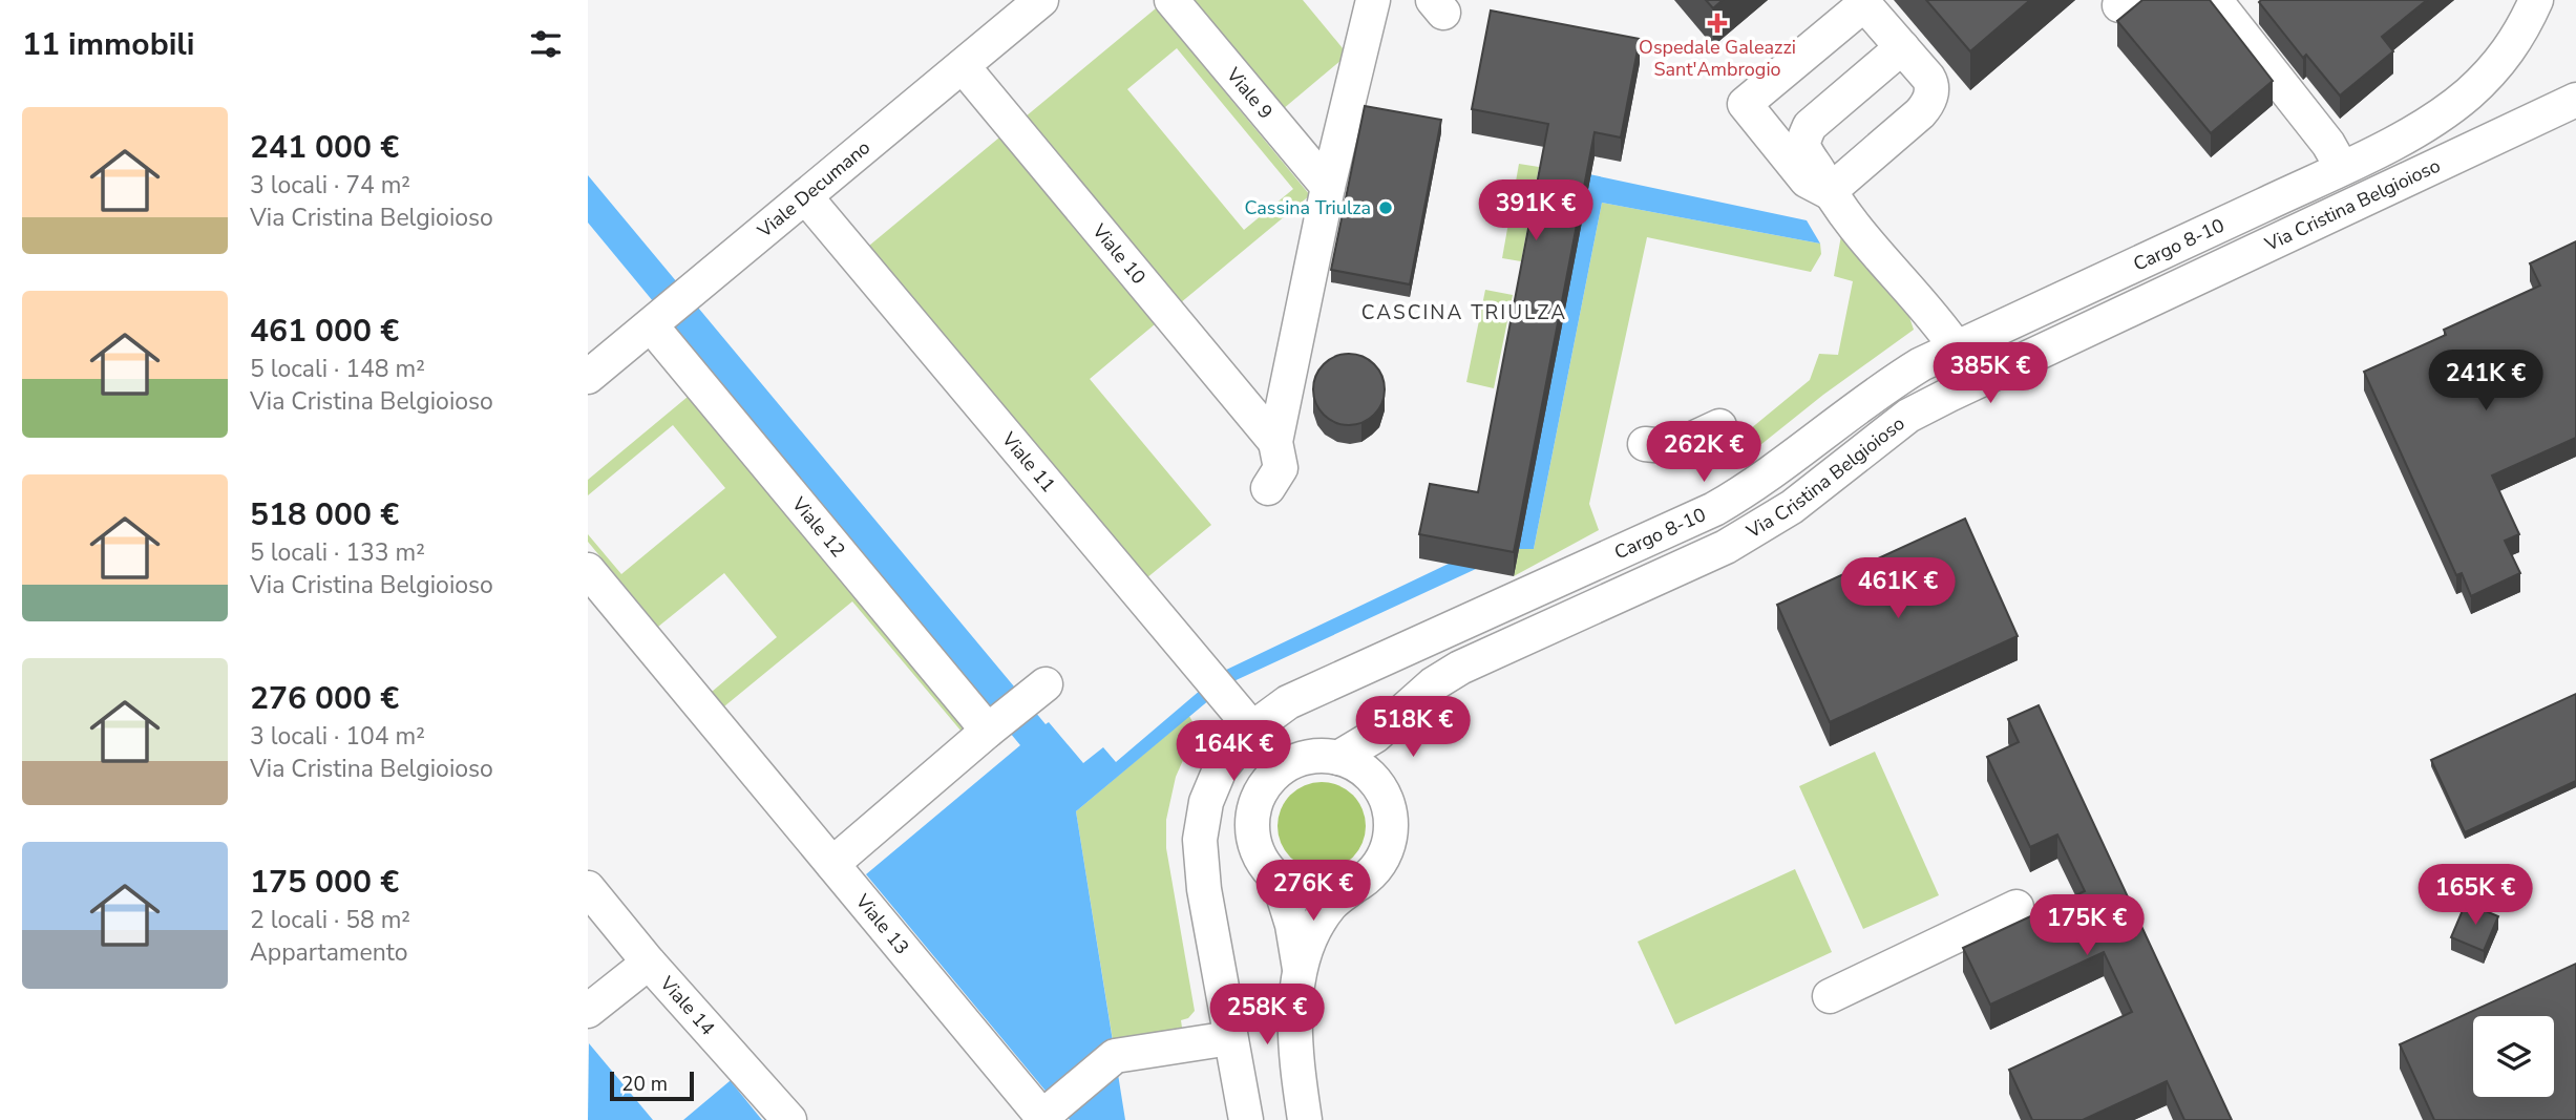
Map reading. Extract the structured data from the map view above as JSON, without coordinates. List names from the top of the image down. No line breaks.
{"streets":{"street":["Viale 9","Viale Decumano","Via Cristina Belgioioso","Cargo 8-10","Viale 10","Viale 11","Viale 12","Viale 13","Viale 14"]},"crossings":[["Viale Decumano","Viale 10"],["Viale Decumano","Viale 11"],["Viale Decumano","Viale 12"],["Cargo 8-10","Viale 11"],["Cargo 8-10","Viale 13"]],"districts":["CASCINA TRIULZA"],"places":{"health":["Ospedale Galeazzi Sant'Ambrogio"],"other":["Cassina Triulza"]},"scale_bar":"20 m","page":{"heading":"11 immobili","list":[{"name":"241 000 €","note":"3 locali · 74 m² · Via Cristina Belgioioso"},{"name":"461 000 €","note":"5 locali · 148 m² · Via Cristina Belgioioso"},{"name":"518 000 €","note":"5 locali · 133 m² · Via Cristina Belgioioso"},{"name":"276 000 €","note":"3 locali · 104 m² · Via Cristina Belgioioso"},{"name":"175 000 €","note":"2 locali · 58 m² · Appartamento"}],"price":["391K €","385K €","241K €","262K €","461K €","518K €","164K €","276K €","165K €","175K €","258K €"],"scale":"20 m"}}
